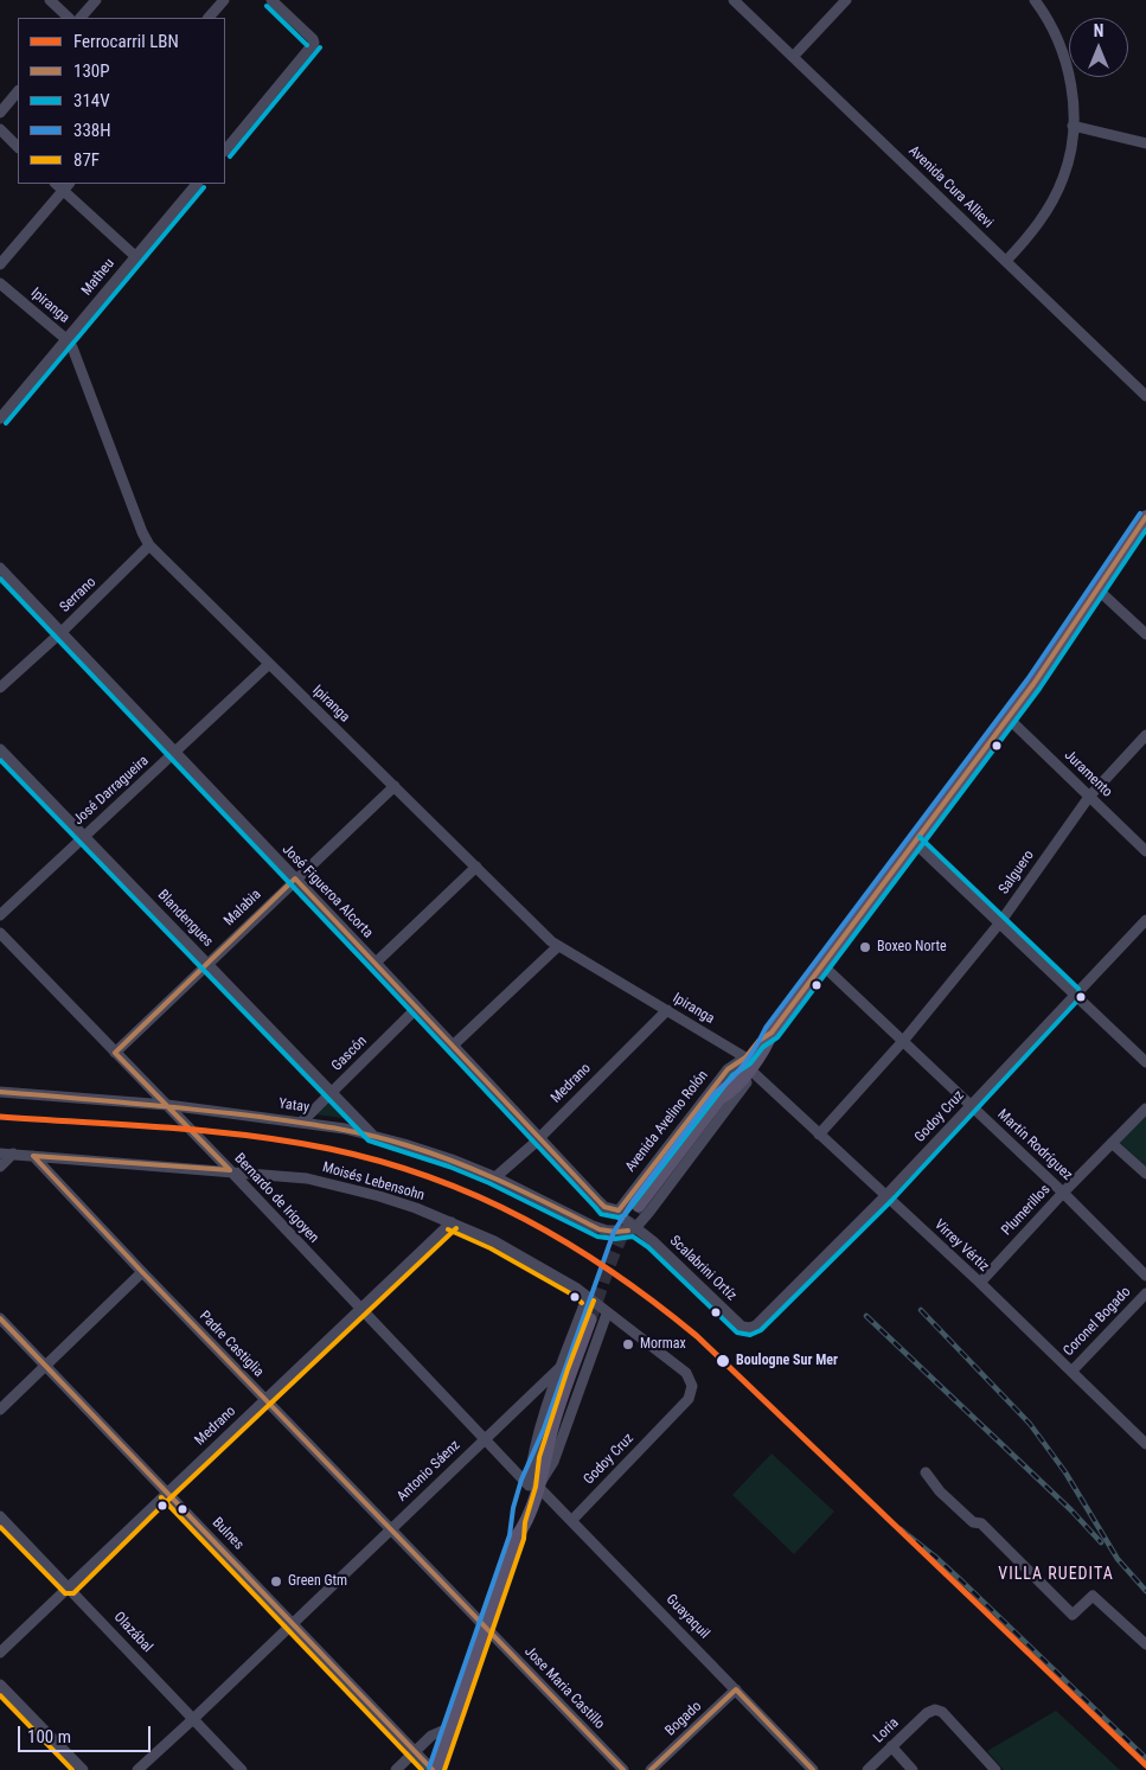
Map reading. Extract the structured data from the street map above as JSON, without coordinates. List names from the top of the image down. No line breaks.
{"streets":{"main road":["Avenida Avelino Rolón"],"street":["Avenida Cura Allievi","Matheu","Ipiranga","Serrano","Juramento","José Darragueira","Salguero","José Figueroa Alcorta","Malabia","Blandengues","Gascón","Medrano","Yatay","Godoy Cruz","Martín Rodríguez","Moisés Lebensohn","Bernardo de Irigoyen","Plumerillos","Virrey Vértiz","Scalabrini Ortíz","Coronel Bogado","Padre Castiglia","Antonio Sáenz","Bulnes","Guayaquil","Olazábal","Jose Maria Castillo","Bogado","Loria"]},"crossings":[["Matheu","Ipiranga"],["Ipiranga","Serrano"],["Ipiranga","José Darragueira"],["Ipiranga","Malabia"],["Ipiranga","Medrano"],["Ipiranga","Avenida Avelino Rolón"],["Ipiranga","Virrey Vértiz"],["Serrano","José Figueroa Alcorta"],["Juramento","Salguero"],["Juramento","Avenida Avelino Rolón"],["José Darragueira","José Figueroa Alcorta"],["José Darragueira","Blandengues"],["Salguero","Martín Rodríguez"],["Salguero","Virrey Vértiz"],["José Figueroa Alcorta","Malabia"],["José Figueroa Alcorta","Gascón"],["José Figueroa Alcorta","Medrano"],["José Figueroa Alcorta","Yatay"],["José Figueroa Alcorta","Avenida Avelino Rolón"],["José Figueroa Alcorta","Scalabrini Ortíz"],["Malabia","Blandengues"],["Malabia","Bernardo de Irigoyen"],["Blandengues","Gascón"],["Blandengues","Yatay"],["Gascón","Yatay"],["Medrano","Yatay"],["Medrano","Moisés Lebensohn"],["Medrano","Bernardo de Irigoyen"],["Medrano","Padre Castiglia"],["Medrano","Bulnes"],["Medrano","Olazábal"],["Yatay","Avenida Avelino Rolón"],["Yatay","Bernardo de Irigoyen"],["Yatay","Scalabrini Ortíz"],["Godoy Cruz","Martín Rodríguez"],["Godoy Cruz","Moisés Lebensohn"],["Godoy Cruz","Virrey Vértiz"],["Godoy Cruz","Scalabrini Ortíz"],["Godoy Cruz","Guayaquil"],["Avenida Avelino Rolón","Martín Rodríguez"],["Avenida Avelino Rolón","Virrey Vértiz"],["Avenida Avelino Rolón","Scalabrini Ortíz"],["Martín Rodríguez","Plumerillos"],["Moisés Lebensohn","Bernardo de Irigoyen"],["Moisés Lebensohn","Padre Castiglia"],["Bernardo de Irigoyen","Antonio Sáenz"],["Bernardo de Irigoyen","Guayaquil"],["Plumerillos","Virrey Vértiz"],["Virrey Vértiz","Coronel Bogado"],["Padre Castiglia","Antonio Sáenz"],["Padre Castiglia","Jose Maria Castillo"],["Antonio Sáenz","Bulnes"],["Antonio Sáenz","Olazábal"],["Guayaquil","Bogado"]],"districts":["VILLA RUEDITA"],"places":["Boxeo Norte","Mormax","Boulogne Sur Mer","Green Gtm"],"lines":["transit line 314V","transit line 338H","transit line 130P","rail line LBN","transit line 87F"],"legend":["Ferrocarril LBN","130P","314V","338H","87F"],"scale_bar":"100 m","north":"top"}
